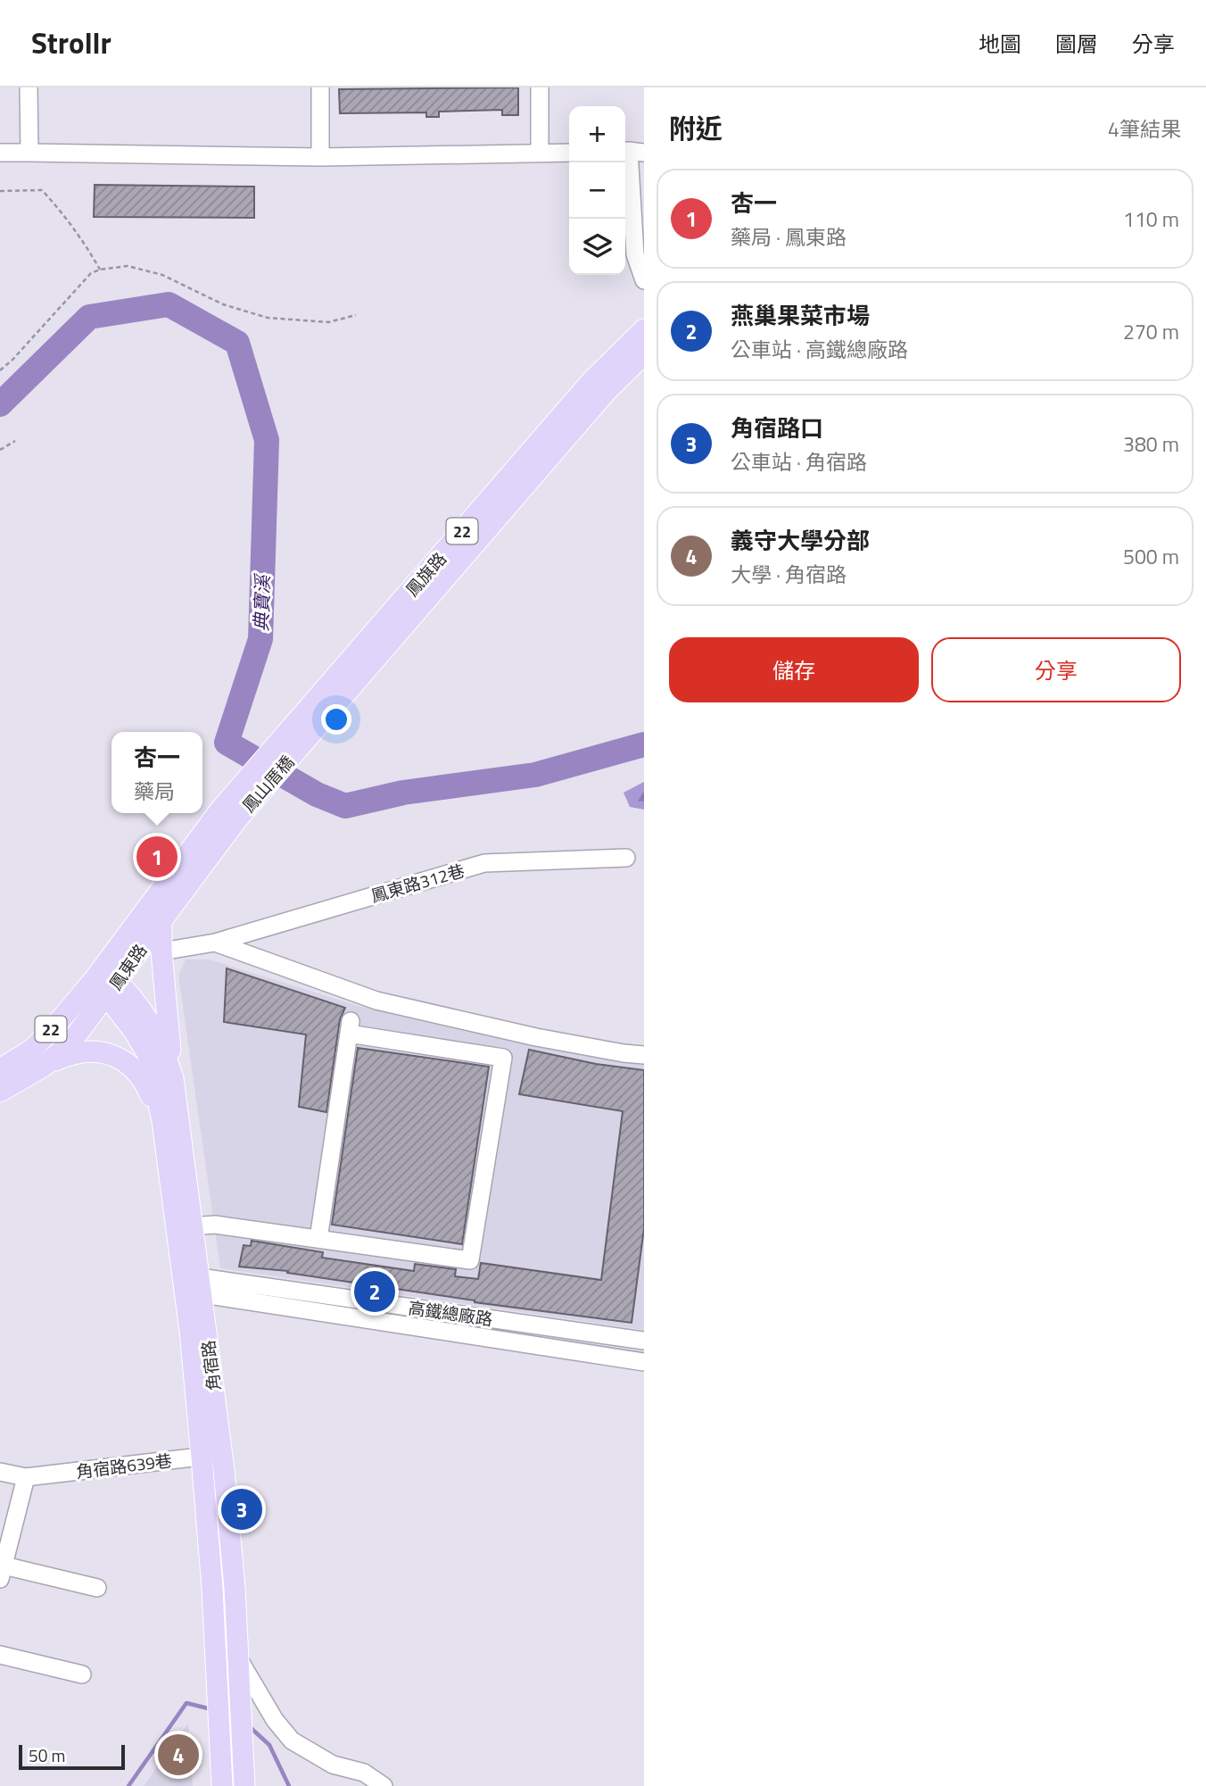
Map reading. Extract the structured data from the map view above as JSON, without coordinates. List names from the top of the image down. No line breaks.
{"streets":{"main road":["22","鳳旗路","鳳山厝橋","鳳東路","角宿路"],"street":["鳳東路312巷","高鐵總廠路","角宿路639巷"]},"crossings":[["鳳旗路","鳳山厝橋"],["鳳山厝橋","鳳東路"],["鳳東路","角宿路"],["高鐵總廠路","角宿路"],["角宿路","角宿路639巷"]],"water":["典寶溪"],"scale_bar":"50 m","page":{"header":"Strollr","nav":["地圖","圖層","分享"],"heading":["附近","4筆結果"],"map_buttons":["+","−"],"list":[{"mark":"1","name":"杏一","note":"藥局 · 鳳東路","value":"110 m"},{"mark":"2","name":"燕巢果菜市場","note":"公車站 · 高鐵總廠路","value":"270 m"},{"mark":"3","name":"角宿路口","note":"公車站 · 角宿路","value":"380 m"},{"mark":"4","name":"義守大學分部","note":"大學 · 角宿路","value":"500 m"}],"buttons":["儲存","分享"],"popup":["杏一","藥局"],"pins":["1","2","3","4"],"scale":"50 m"}}
